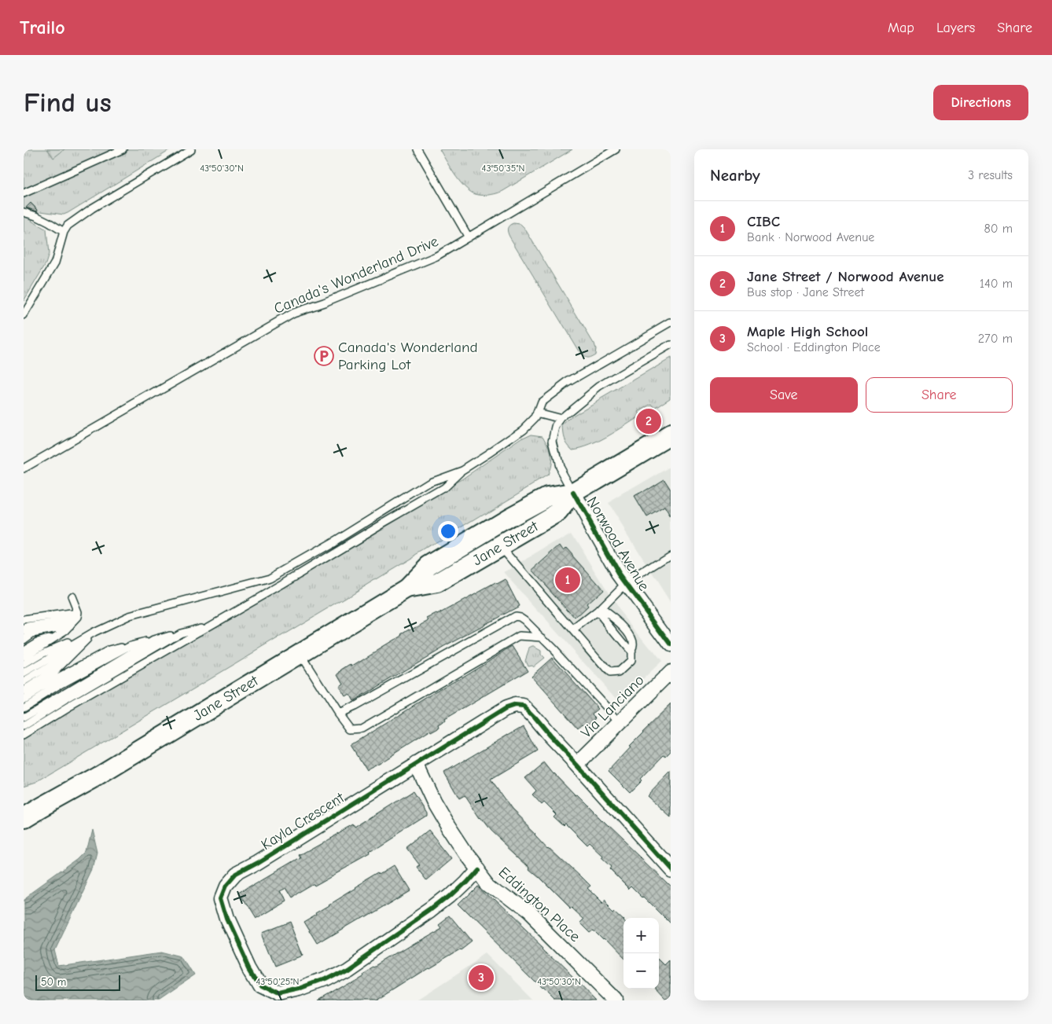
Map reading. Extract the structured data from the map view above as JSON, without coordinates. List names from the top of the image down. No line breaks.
{"streets":{"main road":["Jane Street"],"street":["Norwood Avenue","Via Lanciano","Kayla Crescent","Eddington Place"],"lane":["Canada's Wonderland Drive"]},"crossings":[["Jane Street","Norwood Avenue"],["Via Lanciano","Kayla Crescent"],["Kayla Crescent","Eddington Place"]],"places":{"parking":["Canada's Wonderland Parking Lot"]},"scale_bar":"50 m","page":{"header":"Trailo","nav":["Map","Layers","Share"],"buttons":["Directions",["Save","Share"]],"title":"Find us","heading":["Nearby","3 results"],"list":[{"mark":"1","name":"CIBC","note":"Bank · Norwood Avenue","value":"80 m"},{"mark":"2","name":"Jane Street / Norwood Avenue","note":"Bus stop · Jane Street","value":"140 m"},{"mark":"3","name":"Maple High School","note":"School · Eddington Place","value":"270 m"}],"pins":["2","1","3"],"map_buttons":["+","−"],"scale":"50 m"},"coordinates":["43°50'30\"N","43°50'35\"N","43°50'25\"N"]}
